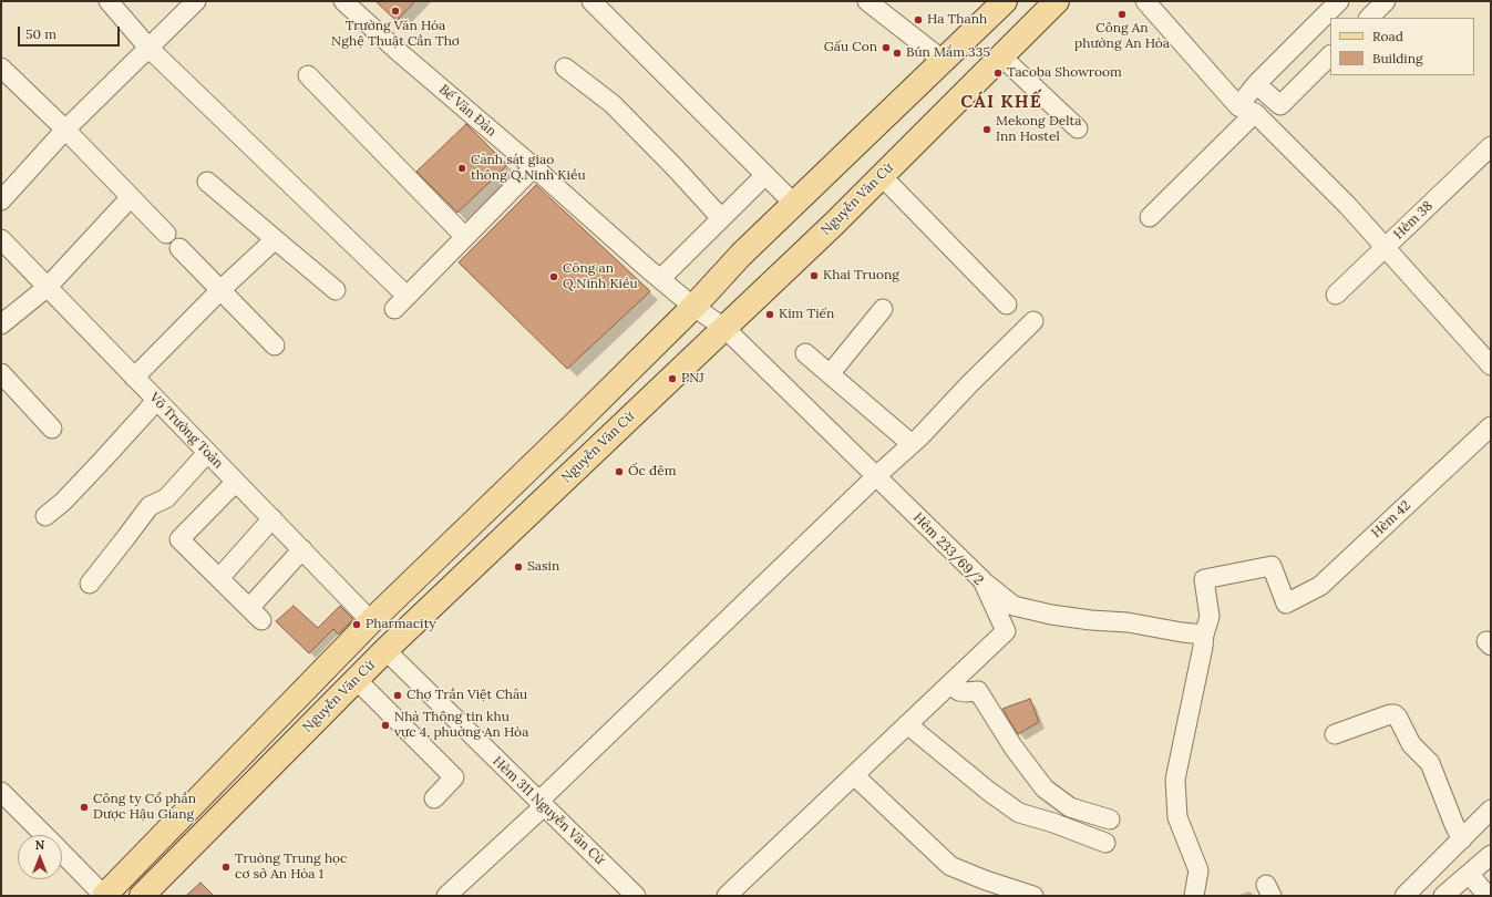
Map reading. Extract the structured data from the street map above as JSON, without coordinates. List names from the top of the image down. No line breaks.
{"streets":{"main road":["Nguyễn Văn Cừ"],"street":["Bế Văn Đàn","Hèm 38","Võ Trường Toản","Hèm 42","Hẻm 233/69/2","Hẻm 311 Nguyễn Văn Cừ"]},"crossings":[["Bế Văn Đàn","Hẻm 233/69/2"],["Nguyễn Văn Cừ","Hẻm 233/69/2"],["Nguyễn Văn Cừ","Hẻm 311 Nguyễn Văn Cừ"]],"districts":["CÁI KHẾ"],"places":["Trường Văn Hóa Nghệ Thuật Cần Thơ","Công An phường An Hòa","Ha Thanh","Gấu Con","Bún Mắm 335","Tacoba Showroom","Mekong Delta Inn Hostel","Cảnh sát giao thông Q.Ninh Kiều","Khai Truong","Công an Q.Ninh Kiều","Kim Tiến","PNJ","Ốc đêm","Sasin","Pharmacity","Chợ Trần Việt Châu","Nhà Thông tin khu vực 4, phuờng An Hòa","Công ty Cổ phần Dược Hậu Giang","Truờng Trung học cơ sở An Hòa 1"],"legend":["Road","Building"],"scale_bar":"50 m","north":"top"}
